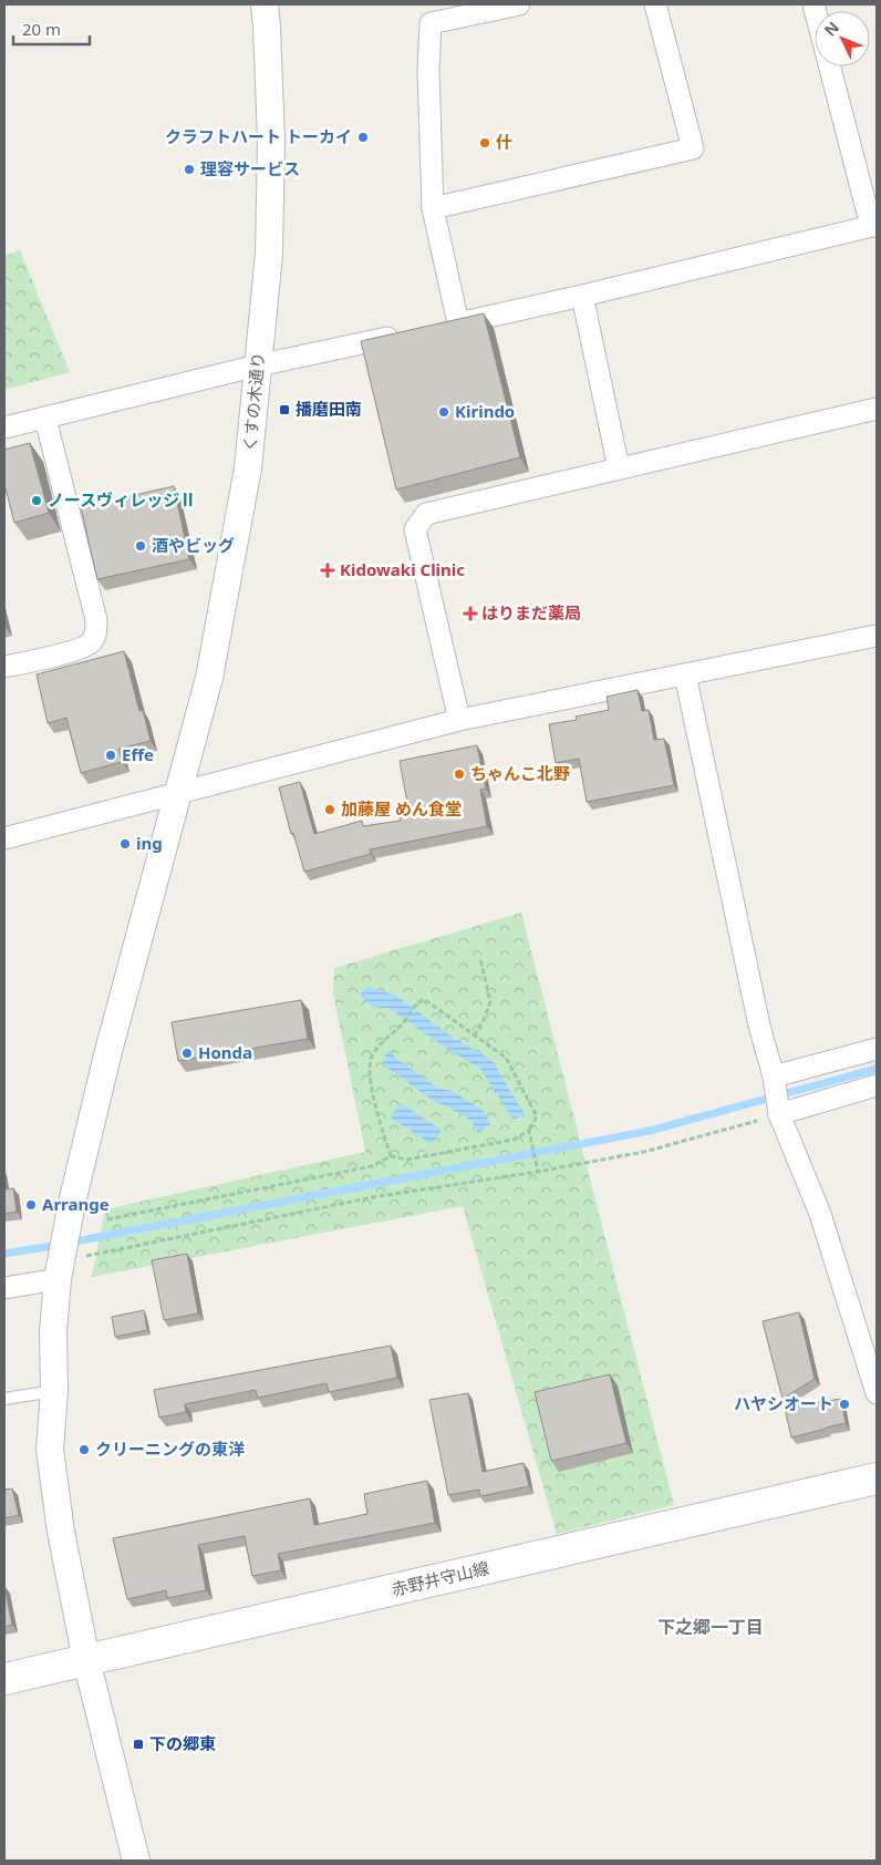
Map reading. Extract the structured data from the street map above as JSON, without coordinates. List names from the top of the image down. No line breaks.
{"streets":{"main road":["赤野井守山線"],"street":["くすの木通り"]},"crossings":[["くすの木通り","赤野井守山線"]],"districts":["下之郷一丁目"],"places":{"other":["クラフトハート トーカイ","什","理容サービス","Kirindo","ノースヴィレッジⅡ","酒やビッグ","Effe","ちゃんこ北野","加藤屋 めん食堂","ing","Honda","Arrange","ハヤシオート","クリーニングの東洋"],"transit":["播磨田南","下の郷東"],"health":["Kidowaki Clinic","はりまだ薬局"]},"scale_bar":"20 m","north":"top left"}
